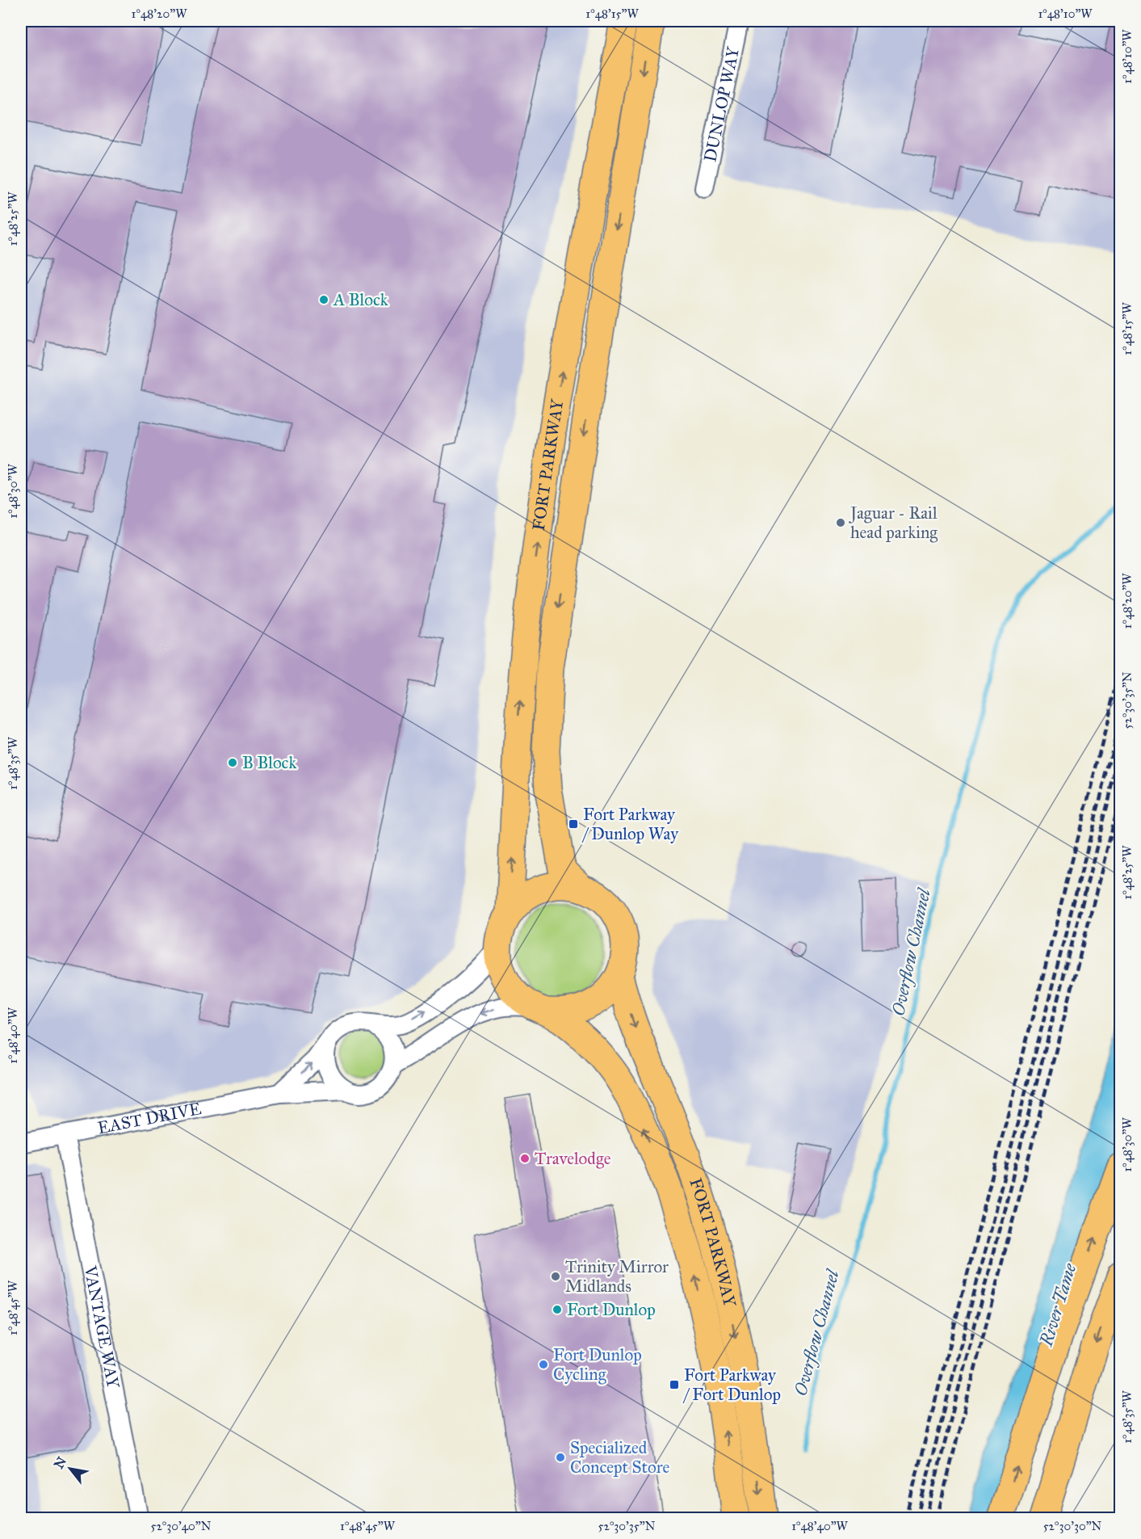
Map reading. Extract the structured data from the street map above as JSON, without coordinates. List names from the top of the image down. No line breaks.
{"streets":{"main road":["FORT PARKWAY"],"street":["DUNLOP WAY","EAST DRIVE","VANTAGE WAY"]},"crossings":[["EAST DRIVE","VANTAGE WAY"]],"water":["Overflow Channel","River Tame"],"places":{"other":["A Block","Jaguar - Rail head parking","B Block","Travelodge","Trinity Mirror Midlands","Fort Dunlop","Fort Dunlop Cycling","Specialized Concept Store"],"transit":["Fort Parkway / Dunlop Way","Fort Parkway / Fort Dunlop"]},"north":"top left","coordinates":["1°48'20\"W","1°48'15\"W","1°48'10\"W","1°48'25\"W","1°48'30\"W","52°30'35\"N","1°48'35\"W","1°48'40\"W","1°48'45\"W","52°30'40\"N","52°30'30\"N"]}
